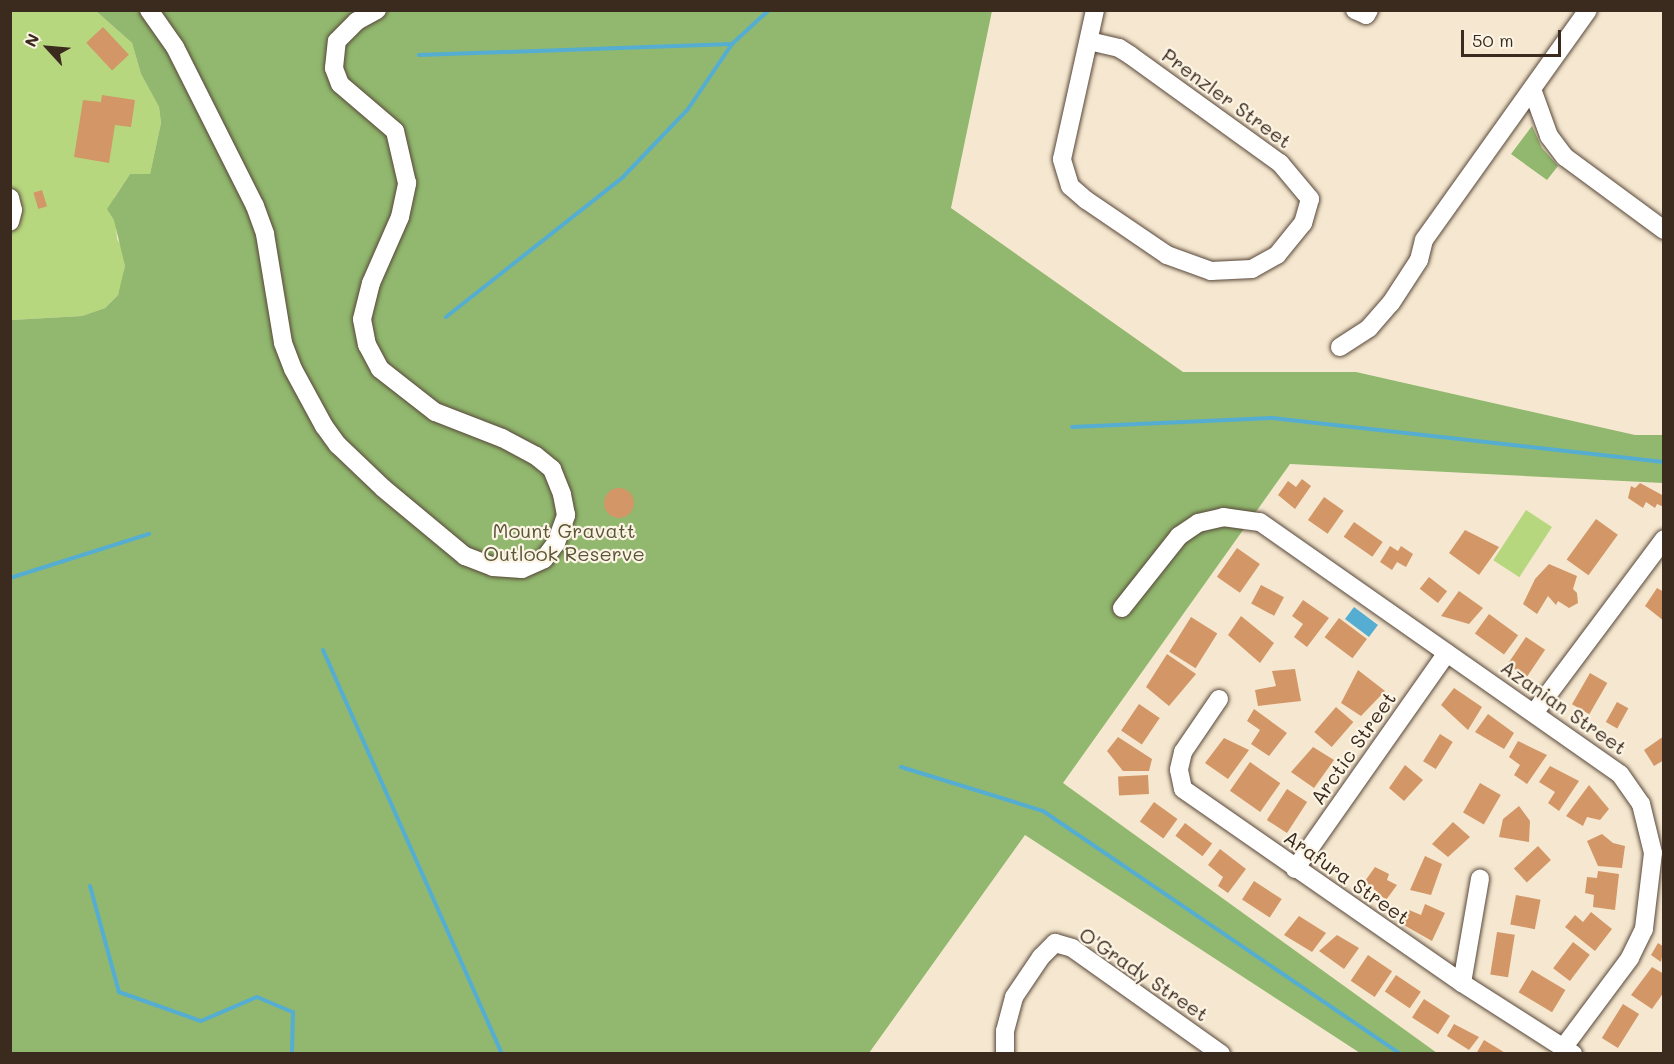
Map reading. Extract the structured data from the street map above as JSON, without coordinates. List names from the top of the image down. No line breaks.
{"streets":{"street":["Prenzler Street","Azanian Street","Arctic Street","Arafura Street","O'Grady Street"]},"crossings":[["Azanian Street","Arctic Street"],["Azanian Street","Arafura Street"],["Arctic Street","Arafura Street"]],"parks":["Mount Gravatt Outlook Reserve"],"scale_bar":"50 m","north":"top left"}
